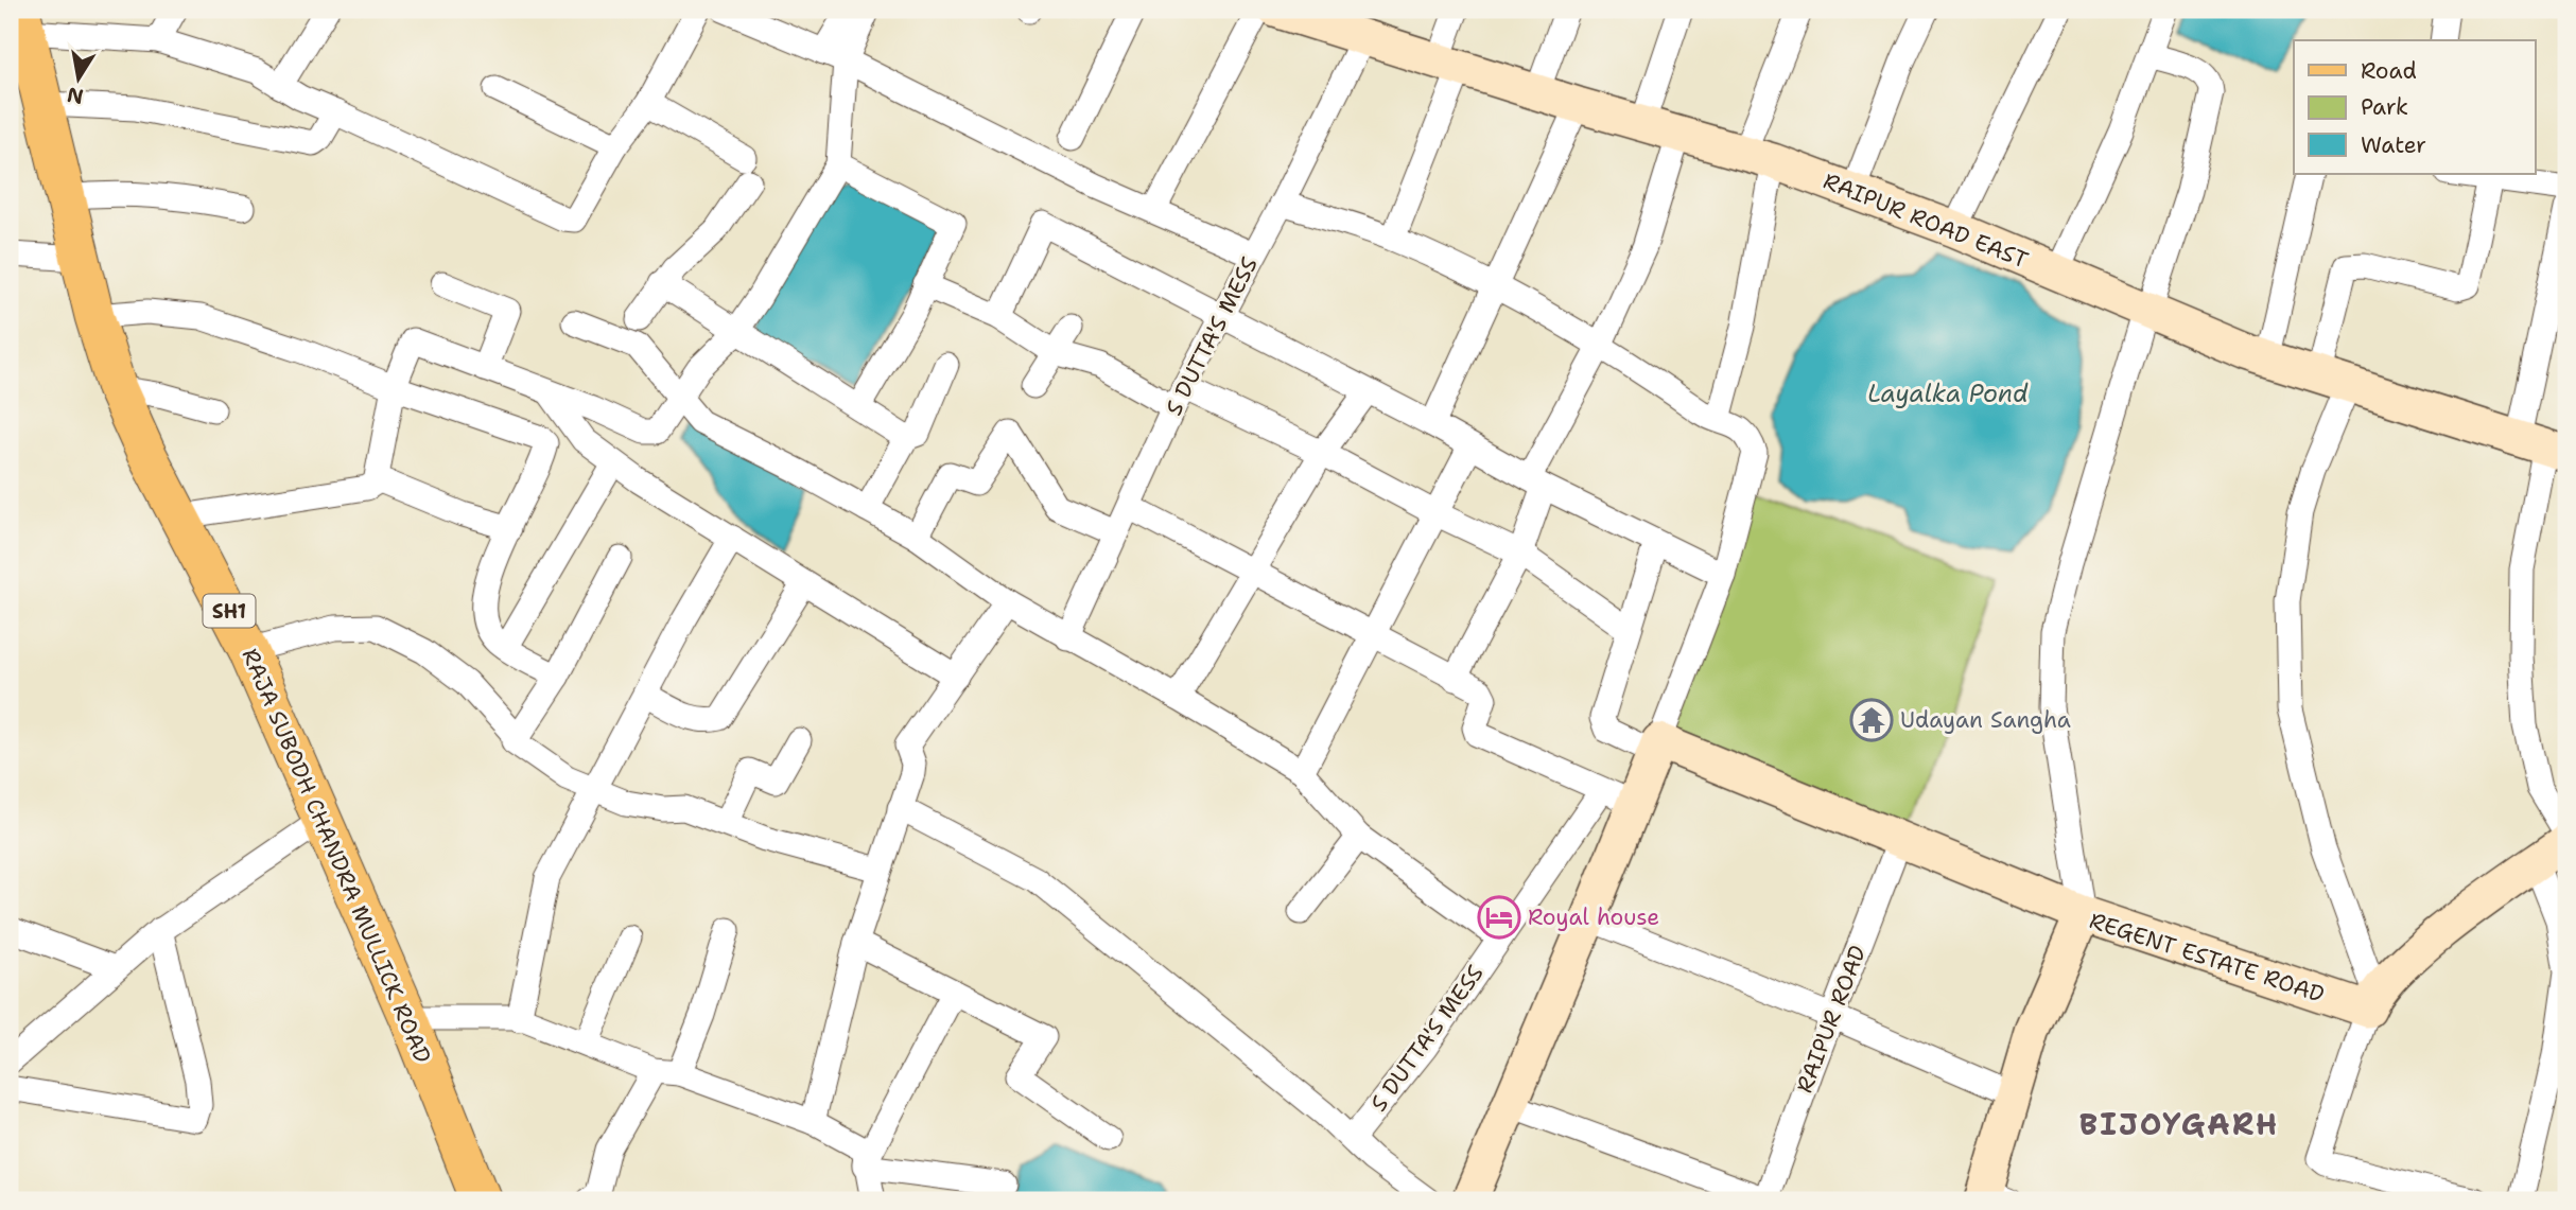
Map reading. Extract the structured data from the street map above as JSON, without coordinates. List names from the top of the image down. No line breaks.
{"streets":{"main road":["SH1","RAJA SUBODH CHANDRA MULLICK ROAD"],"street":["RAIPUR ROAD EAST","S DUTTA'S MESS","REGENT ESTATE ROAD","RAIPUR ROAD"]},"crossings":[["RAIPUR ROAD EAST","S DUTTA'S MESS"]],"districts":["BIJOYGARH"],"water":["Layalka Pond"],"places":{"temple":["Udayan Sangha"],"hotel":["Royal house"]},"legend":["Road","Park","Water"],"north":"bottom"}
